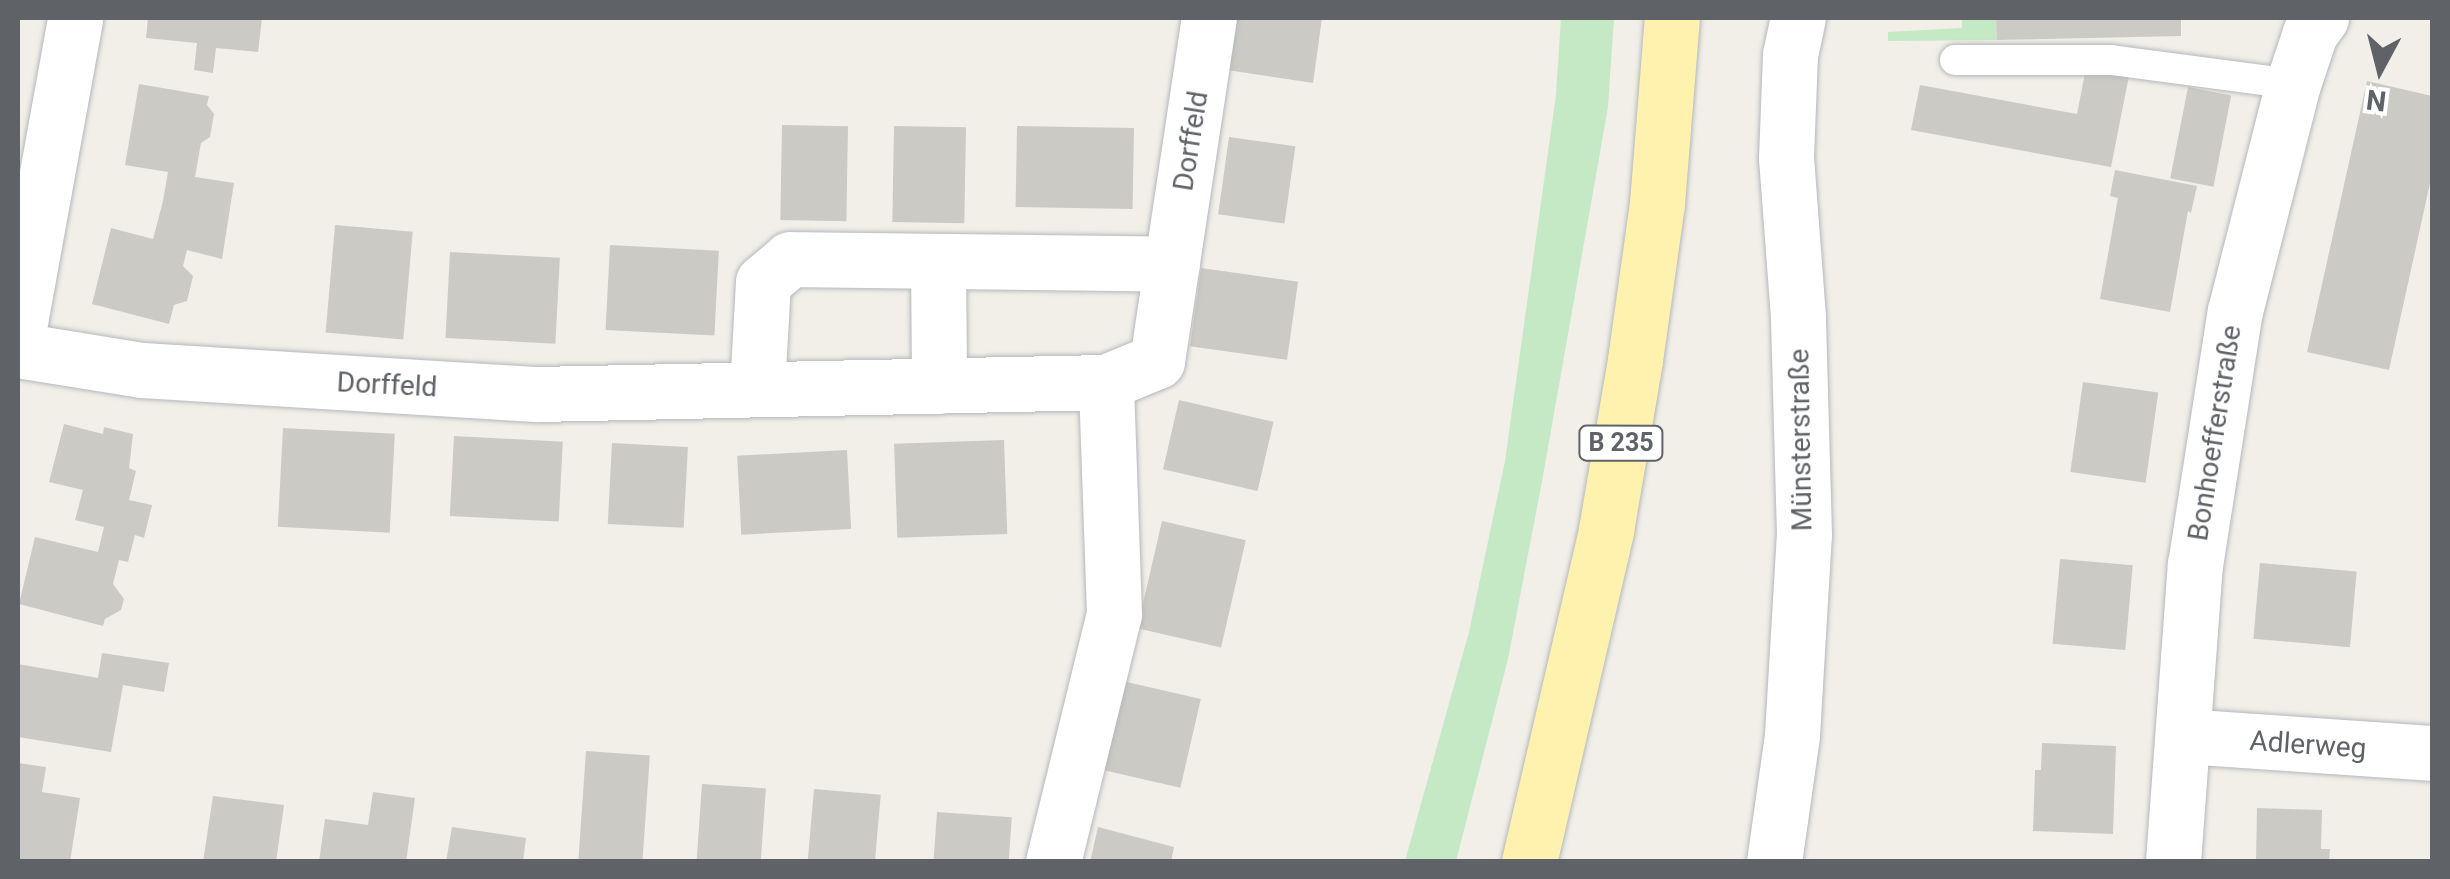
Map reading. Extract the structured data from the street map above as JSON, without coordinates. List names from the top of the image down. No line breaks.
{"streets":{"main road":["B 235"],"street":["Dorffeld","Bonhoefferstraße","Münsterstraße","Adlerweg"]},"crossings":[["Bonhoefferstraße","Adlerweg"]],"north":"bottom"}
